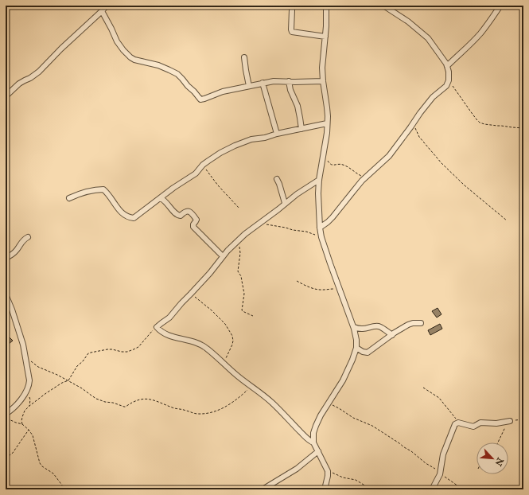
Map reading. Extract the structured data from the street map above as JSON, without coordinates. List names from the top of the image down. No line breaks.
{"north":"bottom right"}
